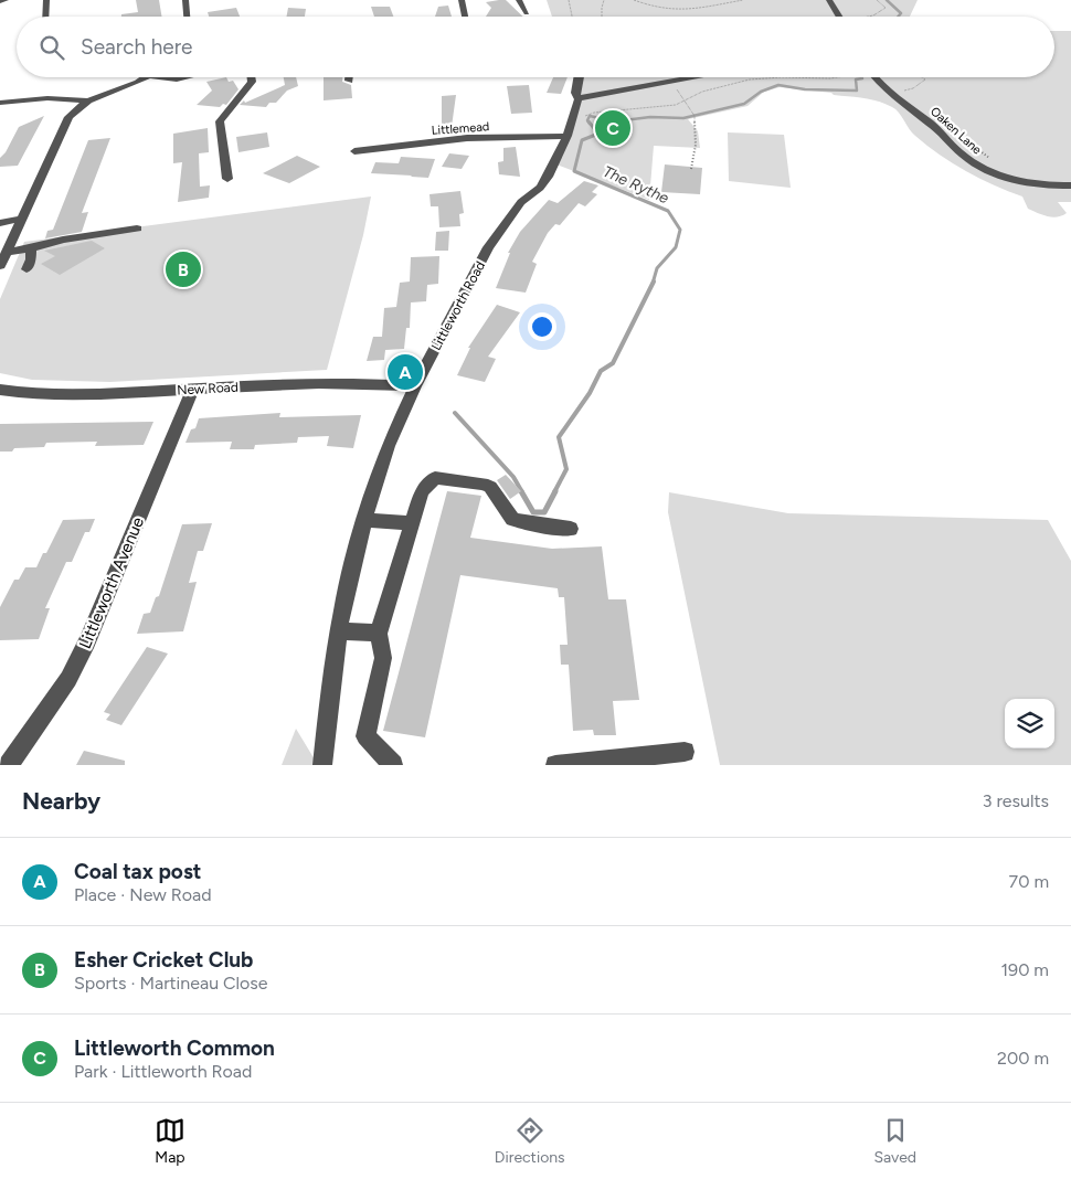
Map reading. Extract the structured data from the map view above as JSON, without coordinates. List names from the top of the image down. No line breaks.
{"streets":{"street":["Littlemead","Oaken Lane","Littleworth Road","New Road","Littleworth Avenue"]},"crossings":[["Littlemead","Littleworth Road"],["Littleworth Road","New Road"],["New Road","Littleworth Avenue"]],"water":["The Rythe"],"page":{"search":"Search here","pins":["C","B","A"],"heading":["Nearby","3 results"],"list":[{"mark":"A","name":"Coal tax post","note":"Place · New Road","value":"70 m"},{"mark":"B","name":"Esher Cricket Club","note":"Sports · Martineau Close","value":"190 m"},{"mark":"C","name":"Littleworth Common","note":"Park · Littleworth Road","value":"200 m"}],"nav":["Map","Directions","Saved"]}}
